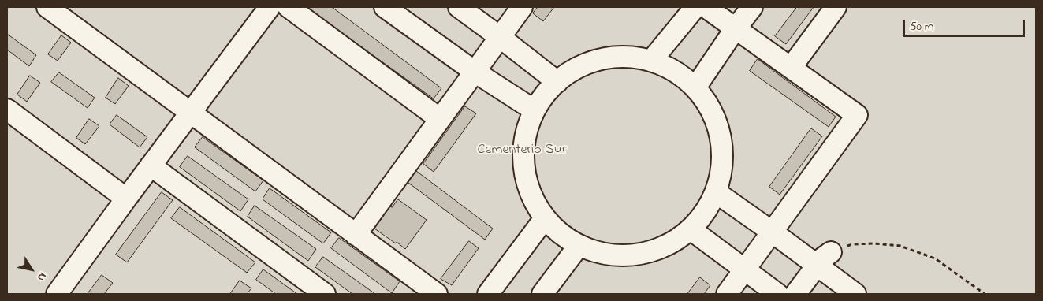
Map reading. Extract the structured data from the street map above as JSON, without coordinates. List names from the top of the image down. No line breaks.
{"parks":["Cementerio Sur"],"scale_bar":"50 m","north":"bottom right"}
